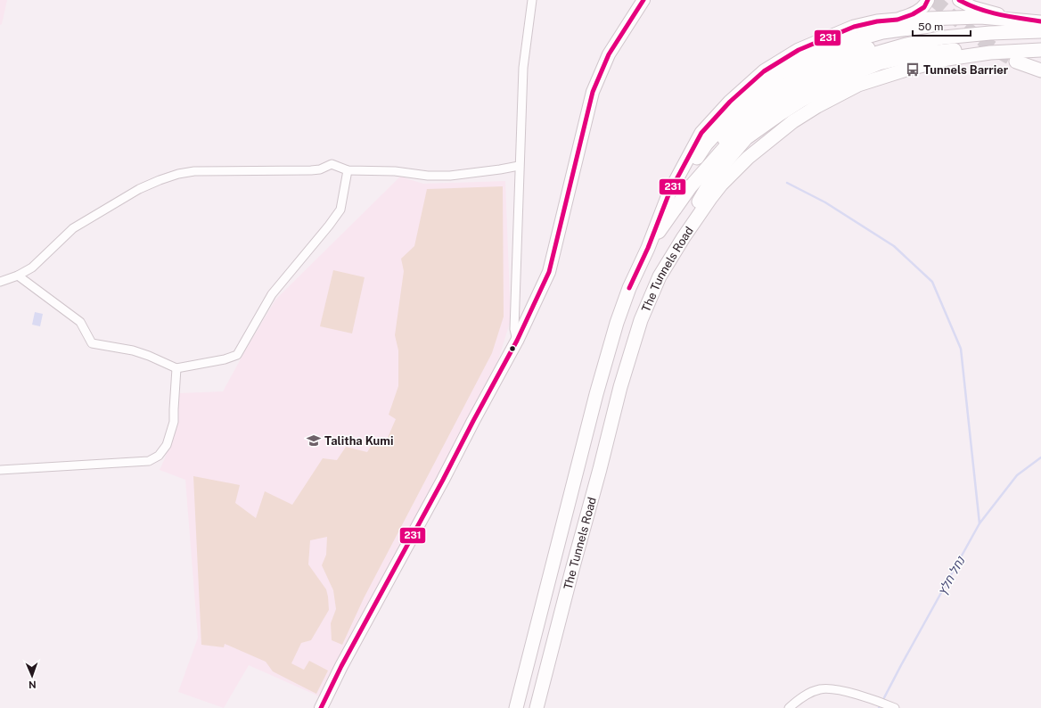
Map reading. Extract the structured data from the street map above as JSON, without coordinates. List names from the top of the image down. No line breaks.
{"streets":{"highway":["The Tunnels Road"]},"water":["נחל חלץ"],"places":{"bus stop":["Tunnels Barrier"],"school or university":["Talitha Kumi"]},"lines":["transit line 231"],"scale_bar":"50 m","north":"bottom"}
